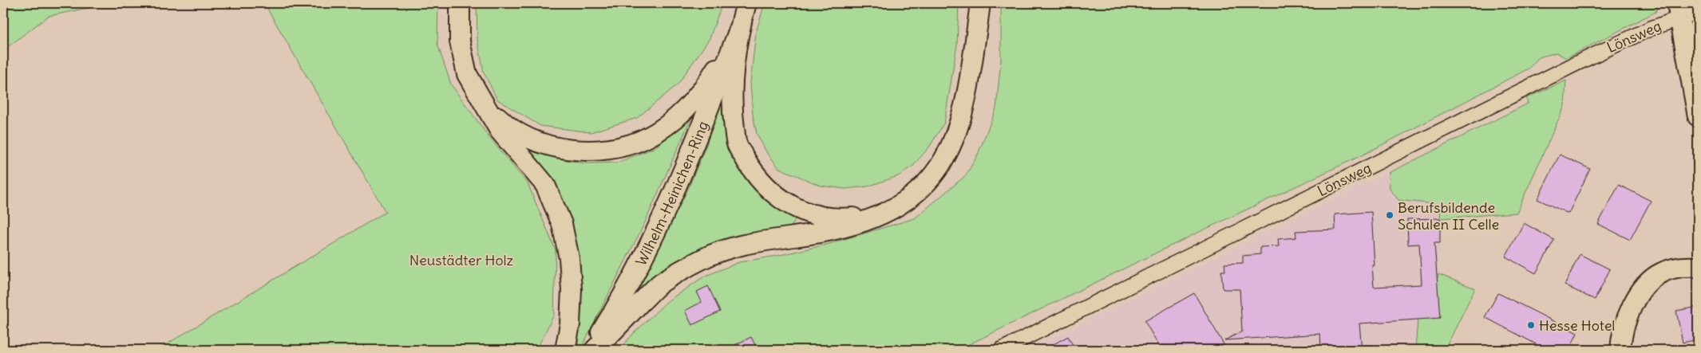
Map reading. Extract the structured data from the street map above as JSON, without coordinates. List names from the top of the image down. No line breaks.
{"streets":{"main road":["Wilhelm-Heinichen-Ring"],"street":["Lönsweg"]},"parks":["Neustädter Holz"],"places":["Berufsbildende Schulen II Celle","Hesse Hotel"]}
